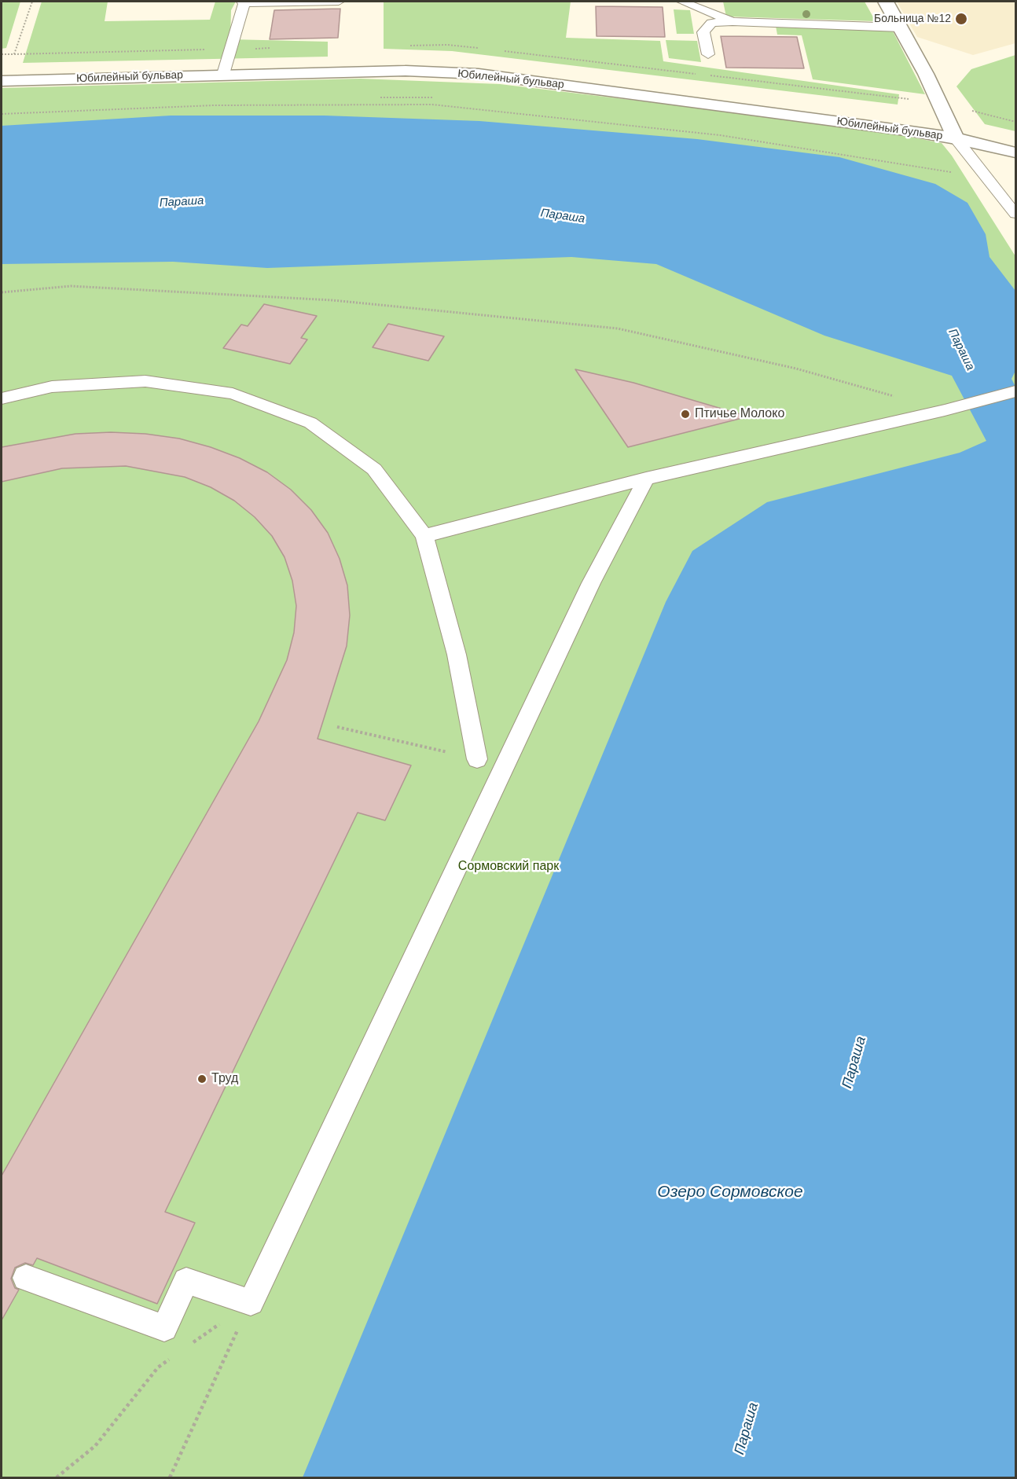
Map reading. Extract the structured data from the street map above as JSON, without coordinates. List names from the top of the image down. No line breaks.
{"streets":{"street":["Юбилейный бульвар"]},"water":["Параша","Озеро Сормовское"],"parks":["Сормовский парк"],"places":["Больница №12","Птичье Молоко","Труд"]}
